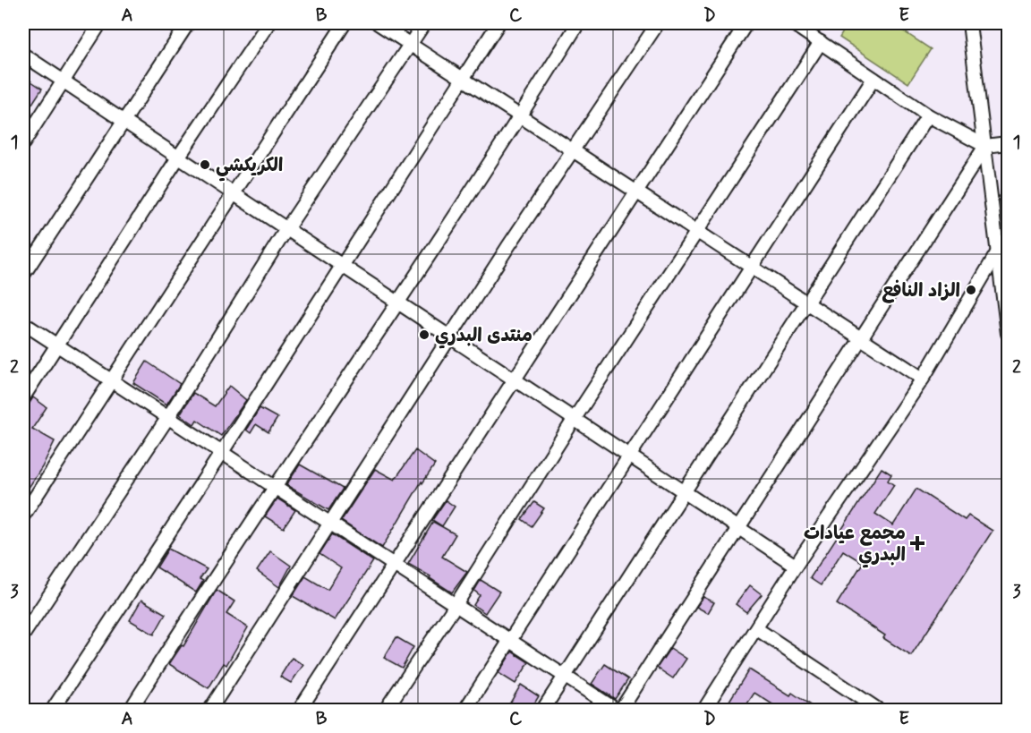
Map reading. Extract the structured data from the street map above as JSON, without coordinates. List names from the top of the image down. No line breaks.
{"places":{"other":["الكريكشي","الزاد النافع","منتدى البدري"],"health":["مجمع عيادات البدري"]},"grid":{"columns":["A","B","C","D","E"],"rows":["1","2","3"]}}
